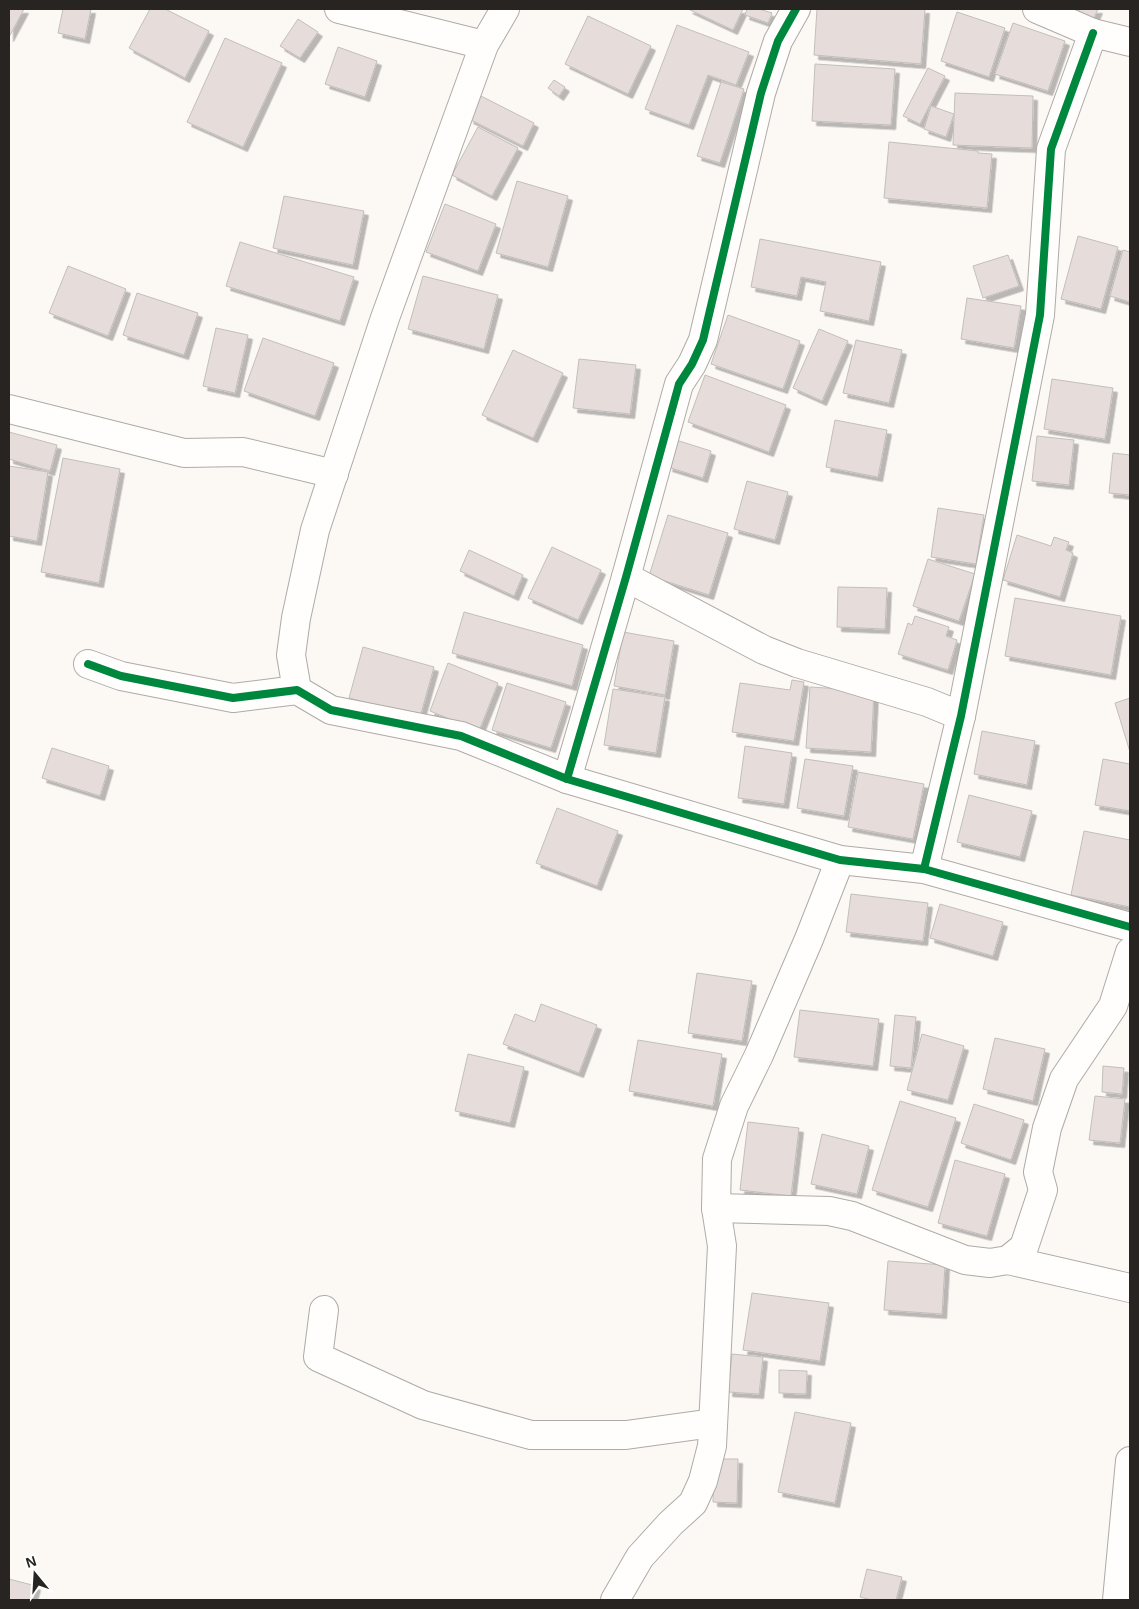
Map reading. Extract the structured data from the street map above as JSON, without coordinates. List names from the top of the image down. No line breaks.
{"north":"top"}
